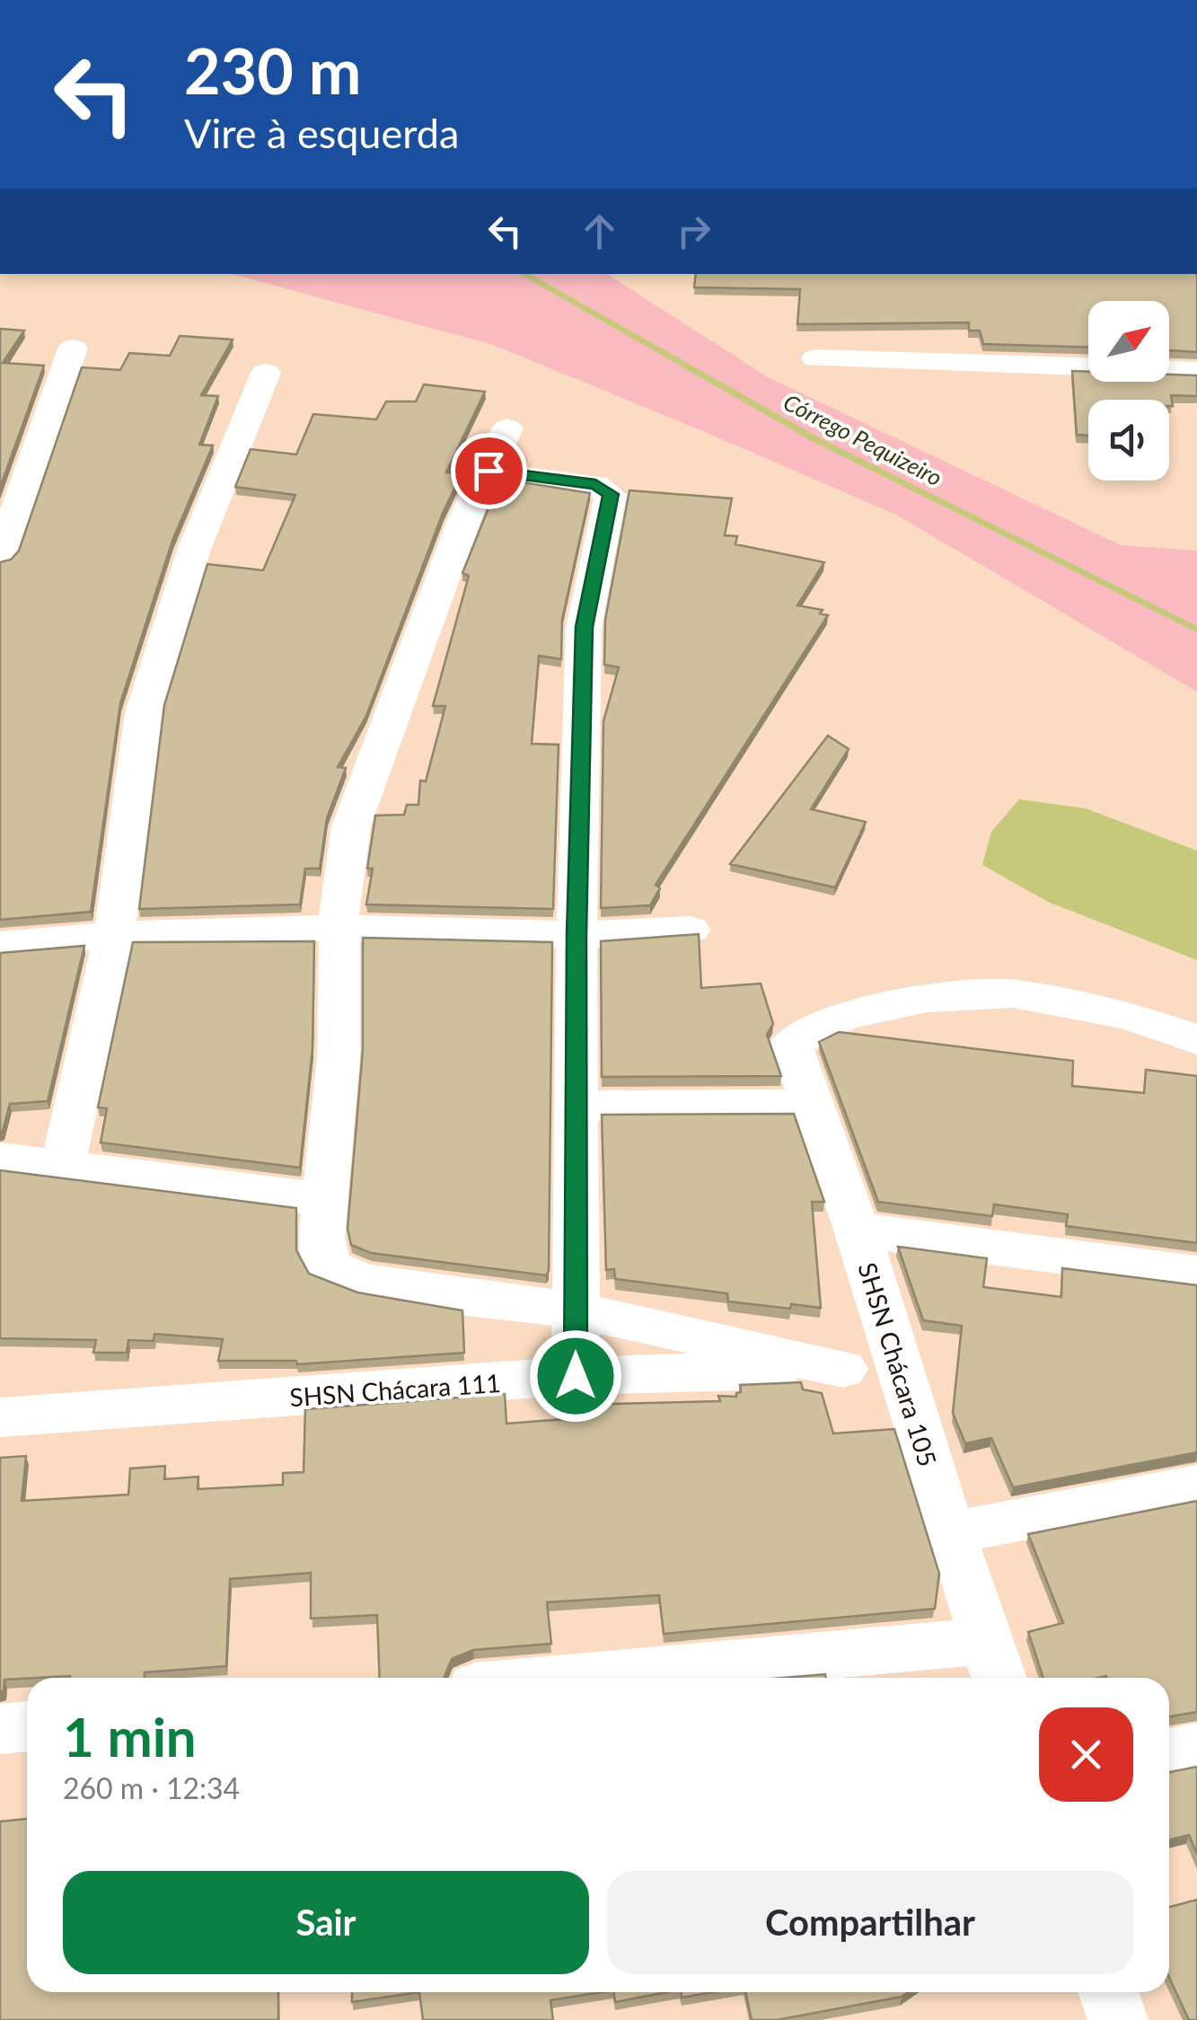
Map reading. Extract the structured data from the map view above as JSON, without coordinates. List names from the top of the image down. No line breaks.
{"streets":{"street":["SHSN Chácara 105","SHSN Chácara 111"]},"crossings":[["SHSN Chácara 105","SHSN Chácara 111"]],"water":["Córrego Pequizeiro"],"north":"top right","page":{"turn":["230 m","Vire à esquerda"],"heading":["1 min","260 m · 12:34"],"buttons":["Sair","Compartilhar"]}}
